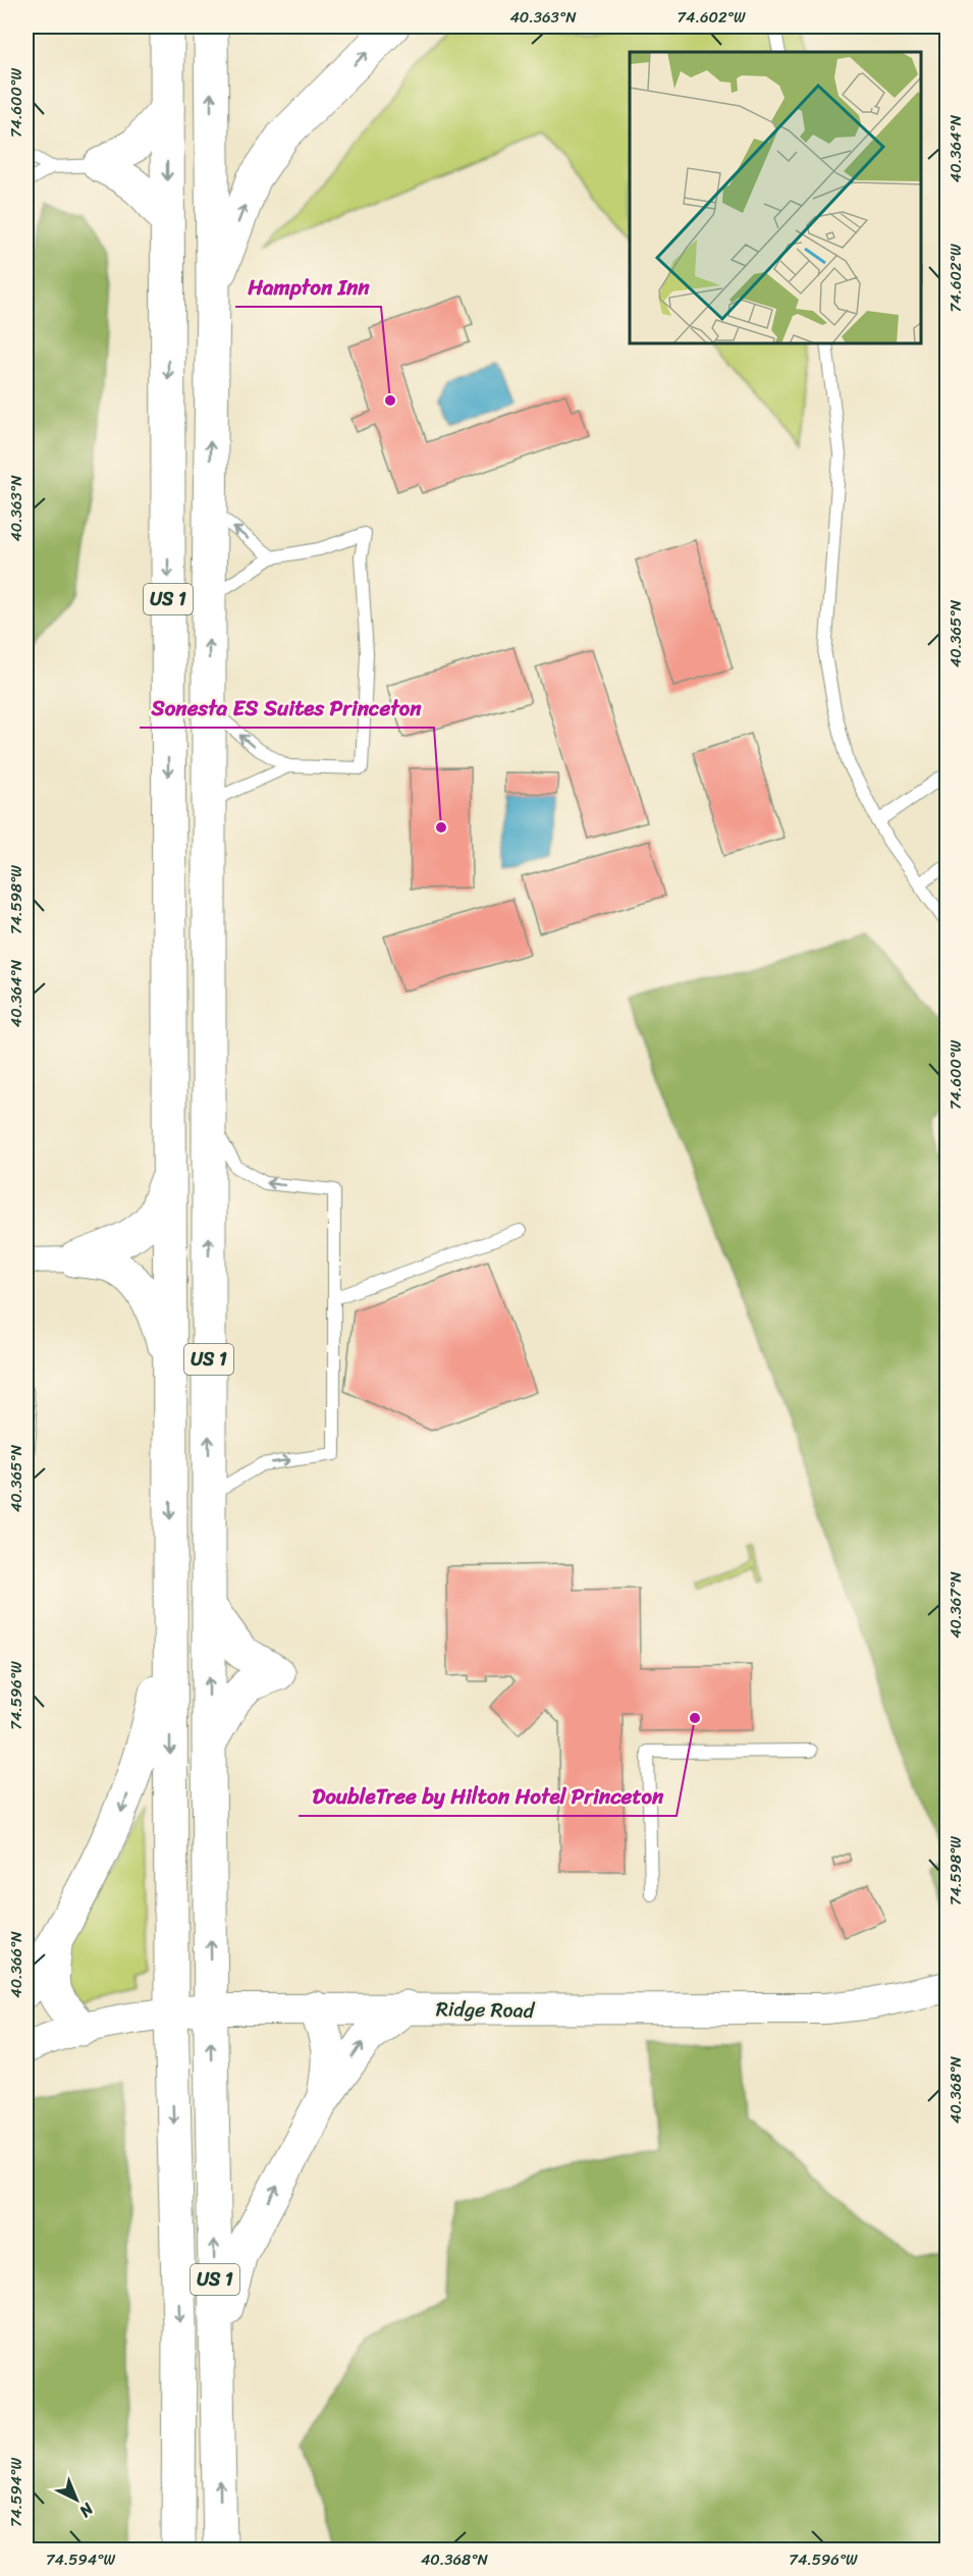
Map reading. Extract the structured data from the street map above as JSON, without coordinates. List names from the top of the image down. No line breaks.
{"streets":{"highway":["US 1"],"street":["Ridge Road"]},"crossings":[["US 1","Ridge Road"]],"places":["Hampton Inn","Sonesta ES Suites Princeton","DoubleTree by Hilton Hotel Princeton"],"north":"bottom right","coordinates":["40.363°N","74.602°W","74.600°W","40.364°N","40.365°N","74.598°W","40.367°N","74.596°W","40.366°N","40.368°N","74.594°W"]}
